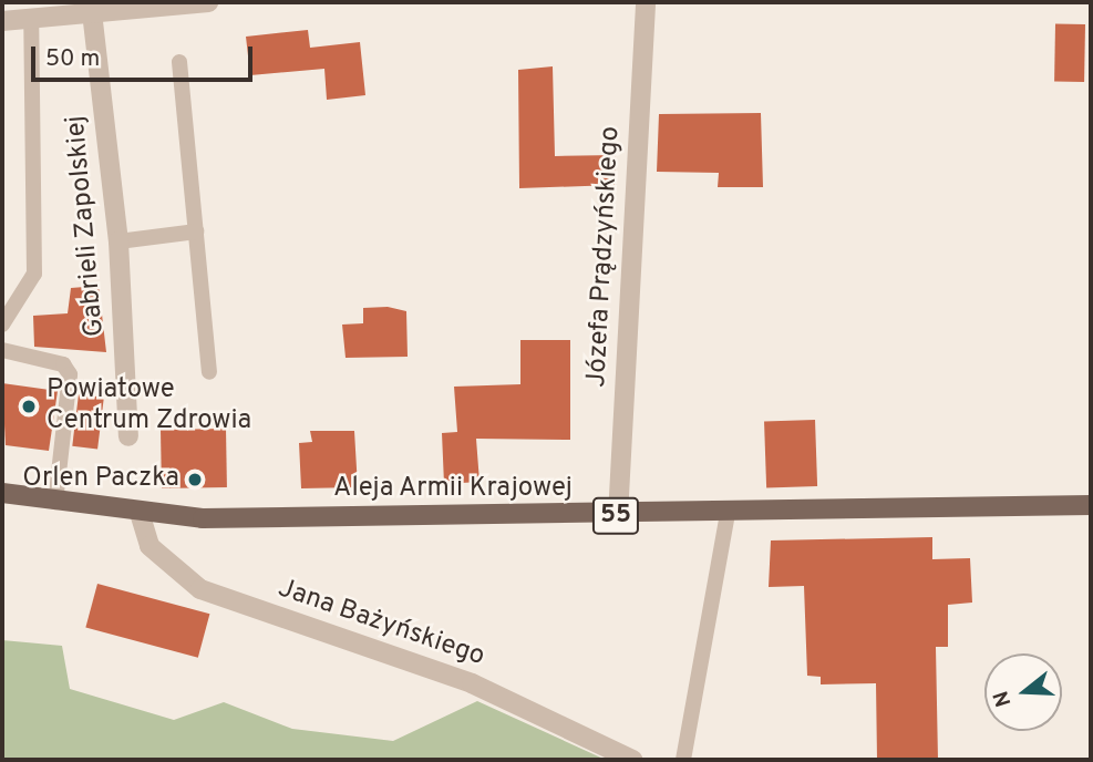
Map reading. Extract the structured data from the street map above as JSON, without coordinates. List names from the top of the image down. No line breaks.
{"streets":{"main road":["Aleja Armii Krajowej","55"],"street":["Gabrieli Zapolskiej","Józefa Prądzyńskiego","Jana Bażyńskiego"]},"crossings":[["Józefa Prądzyńskiego","Aleja Armii Krajowej"],["Aleja Armii Krajowej","Jana Bażyńskiego"]],"places":["Powiatowe Centrum Zdrowia","Orlen Paczka"],"scale_bar":"50 m","north":"left"}
